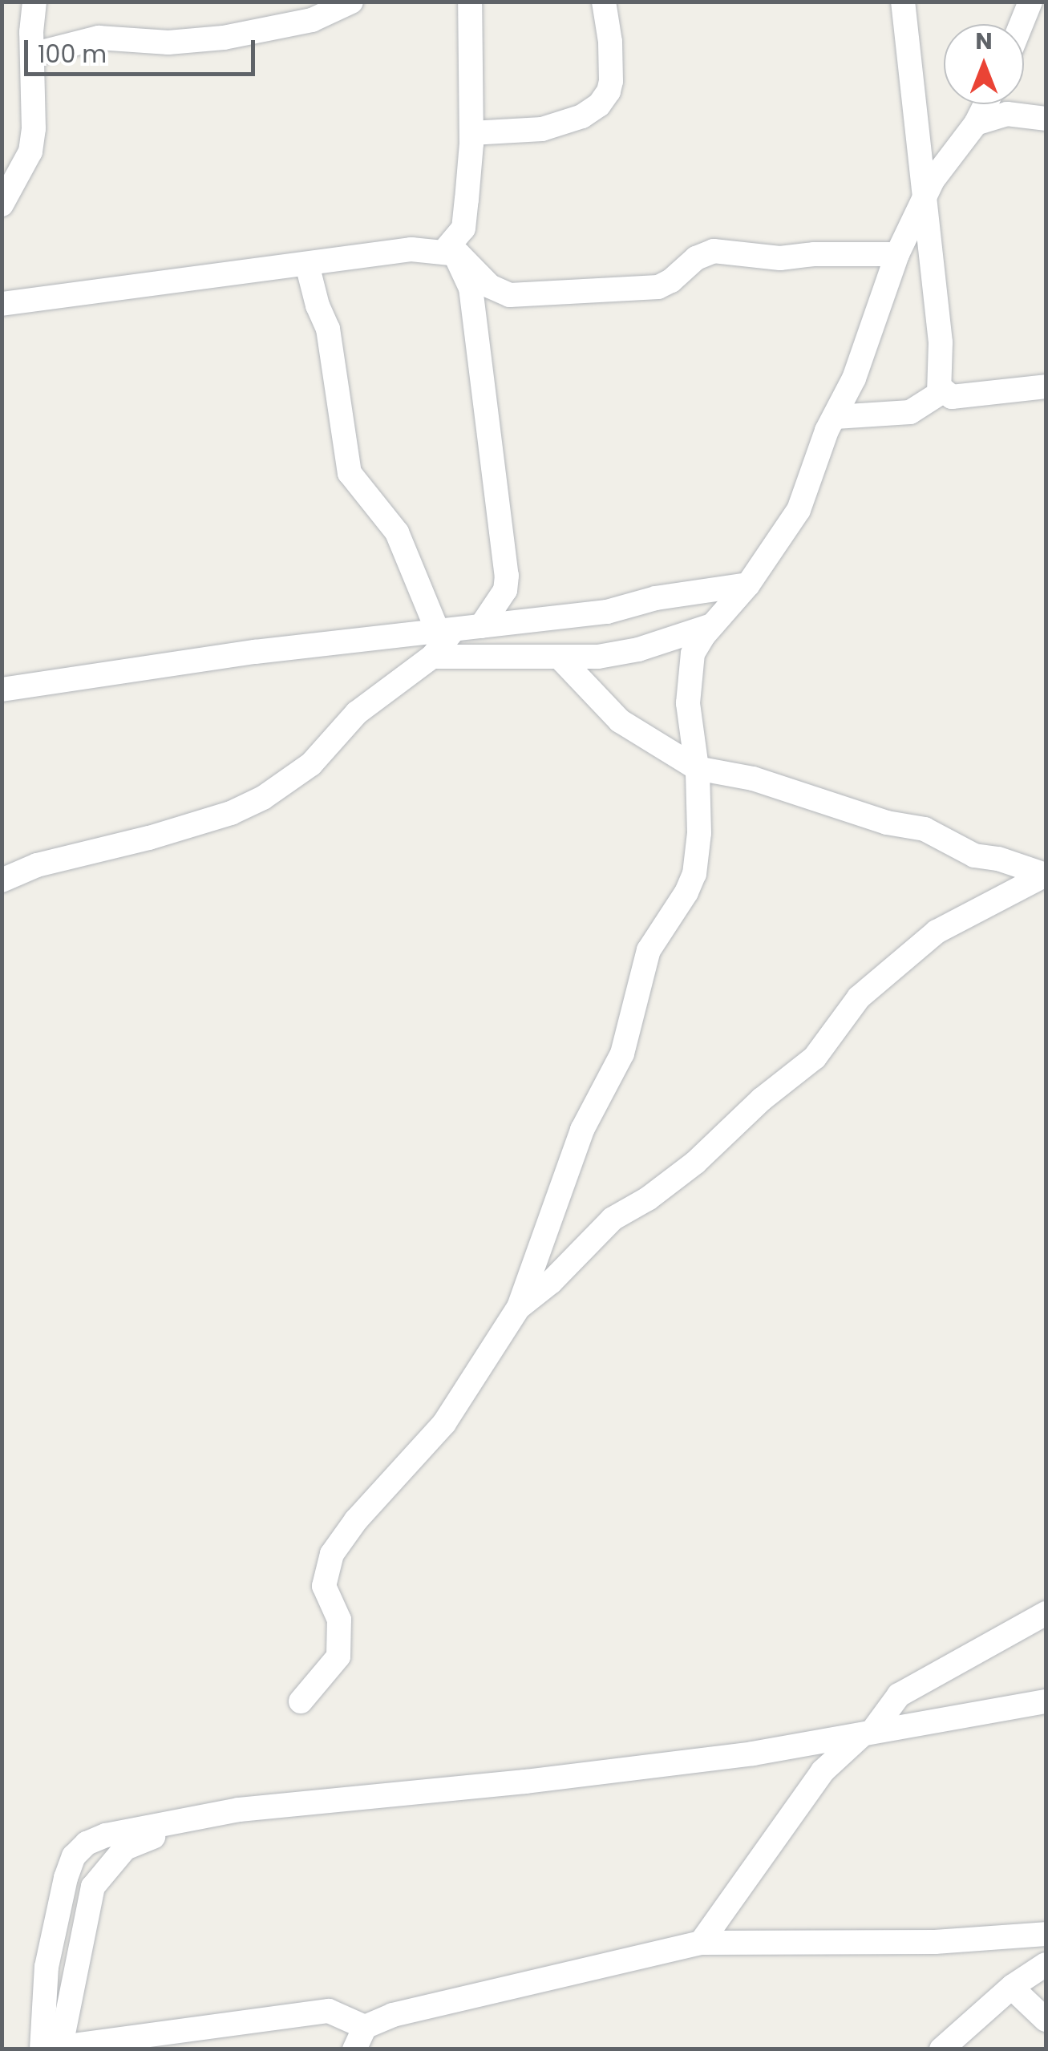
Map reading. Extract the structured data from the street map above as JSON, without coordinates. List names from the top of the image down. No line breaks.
{"scale_bar":"100 m","north":"top"}
